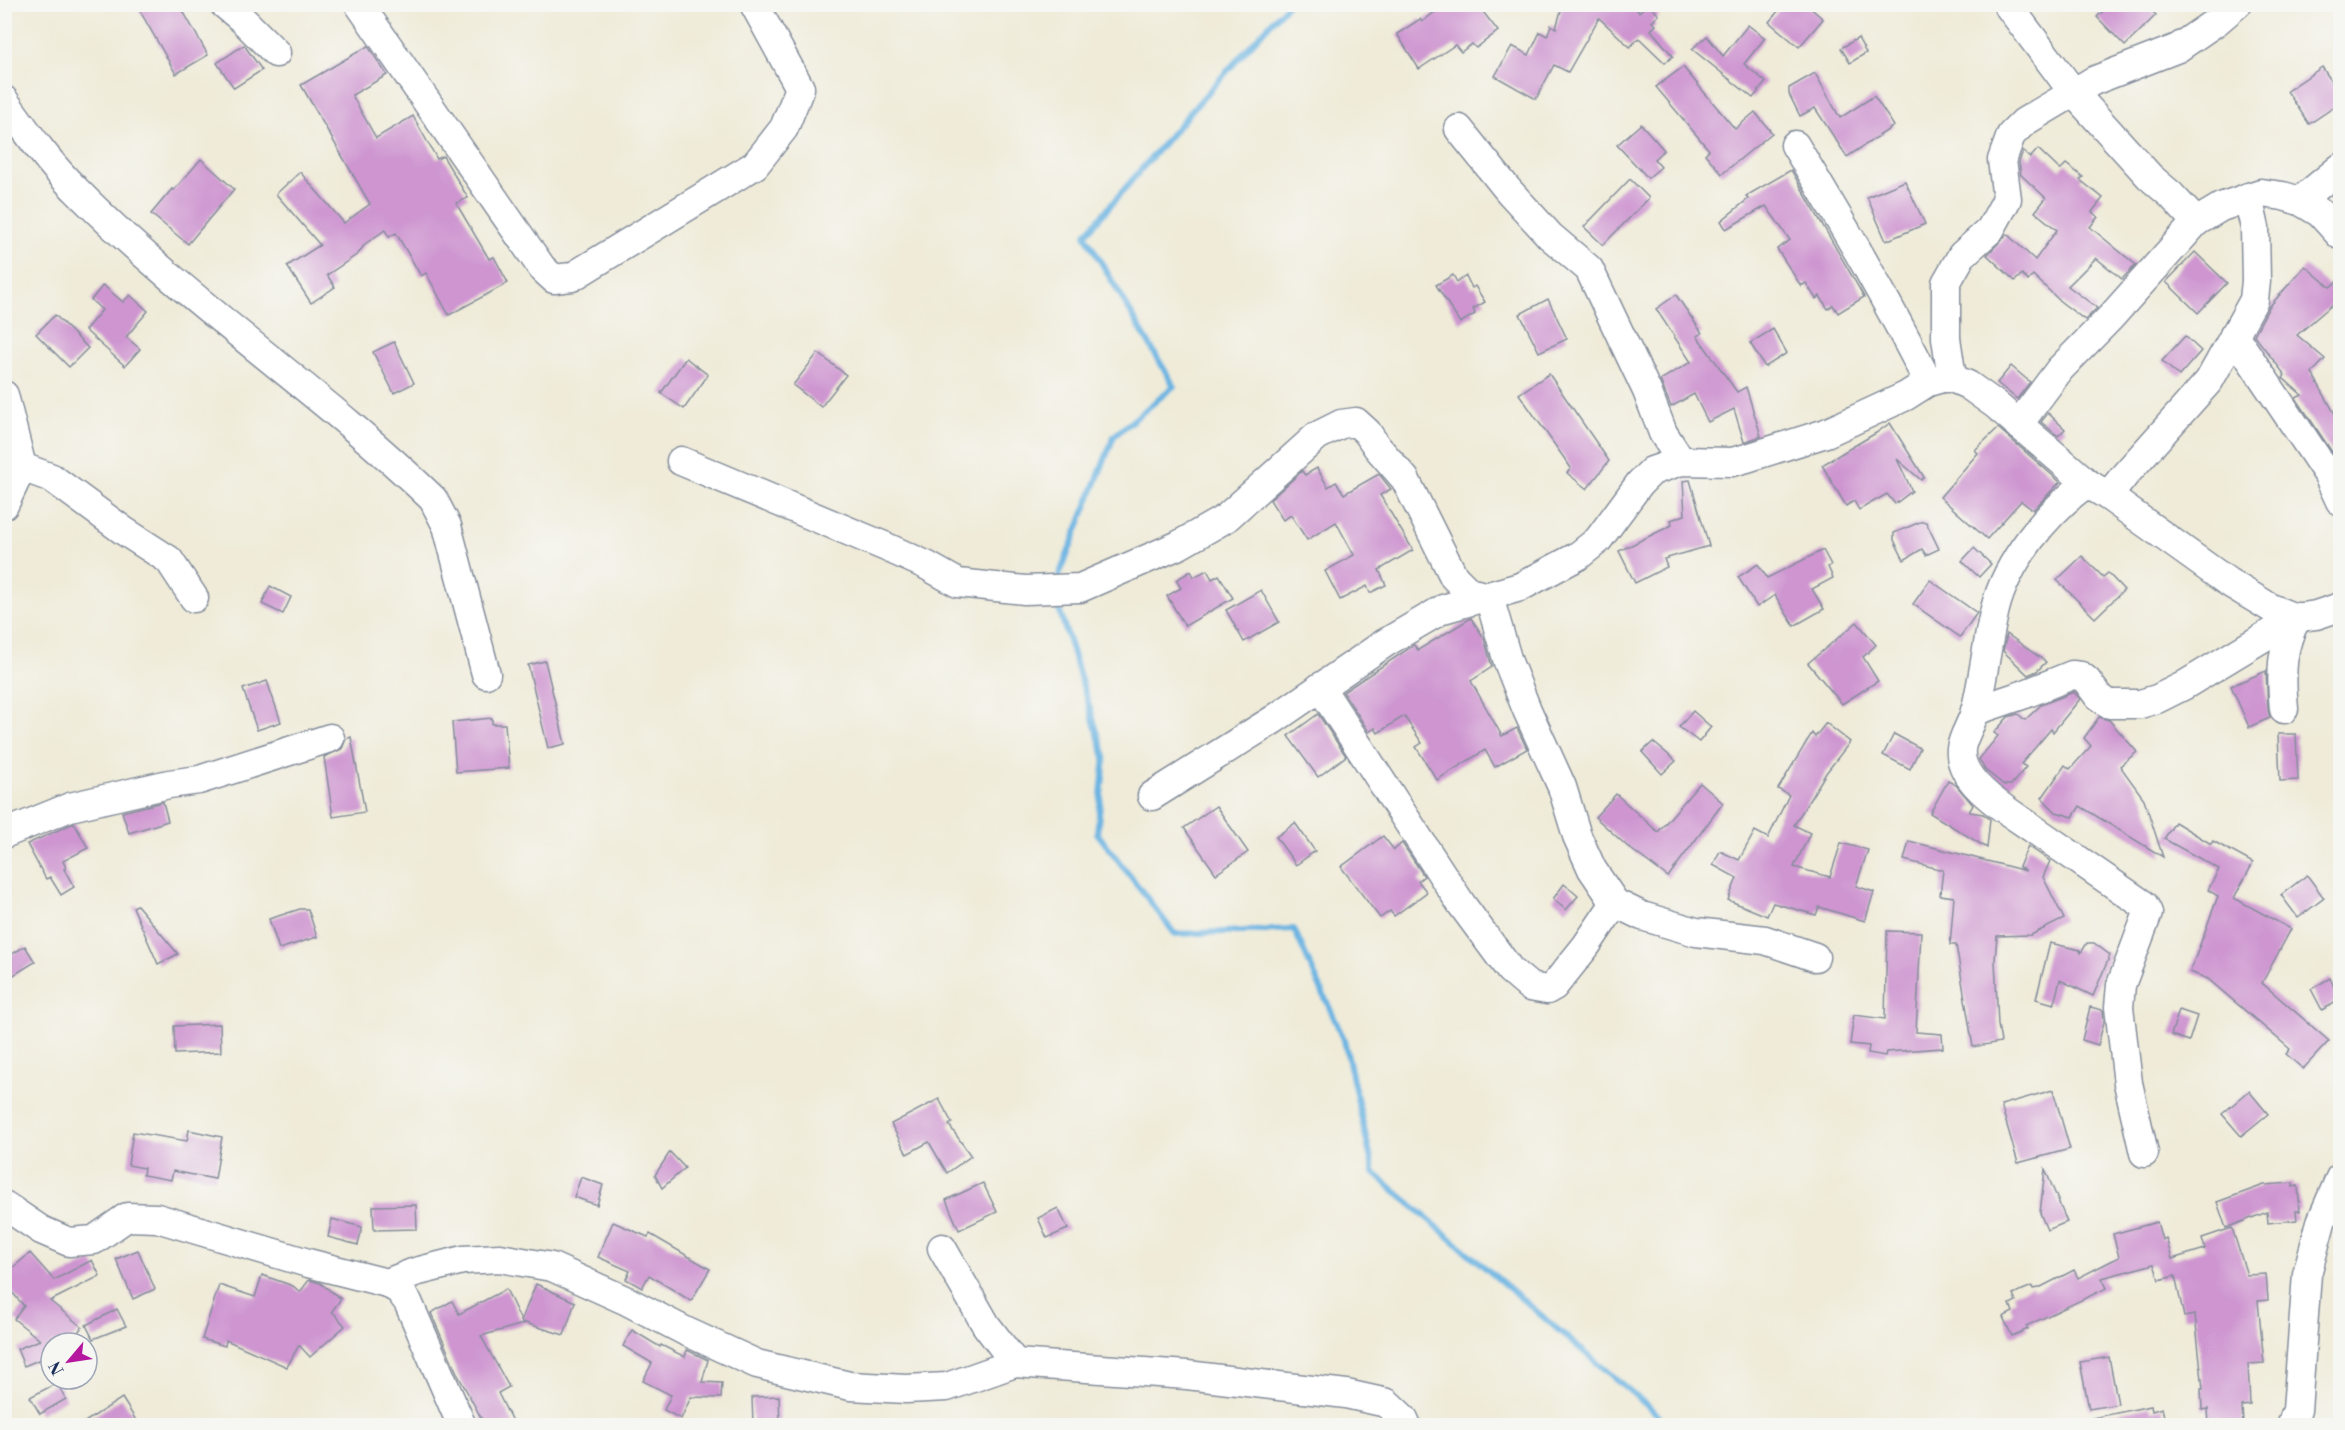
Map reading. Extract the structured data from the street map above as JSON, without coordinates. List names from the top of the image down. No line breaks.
{"north":"bottom left"}
